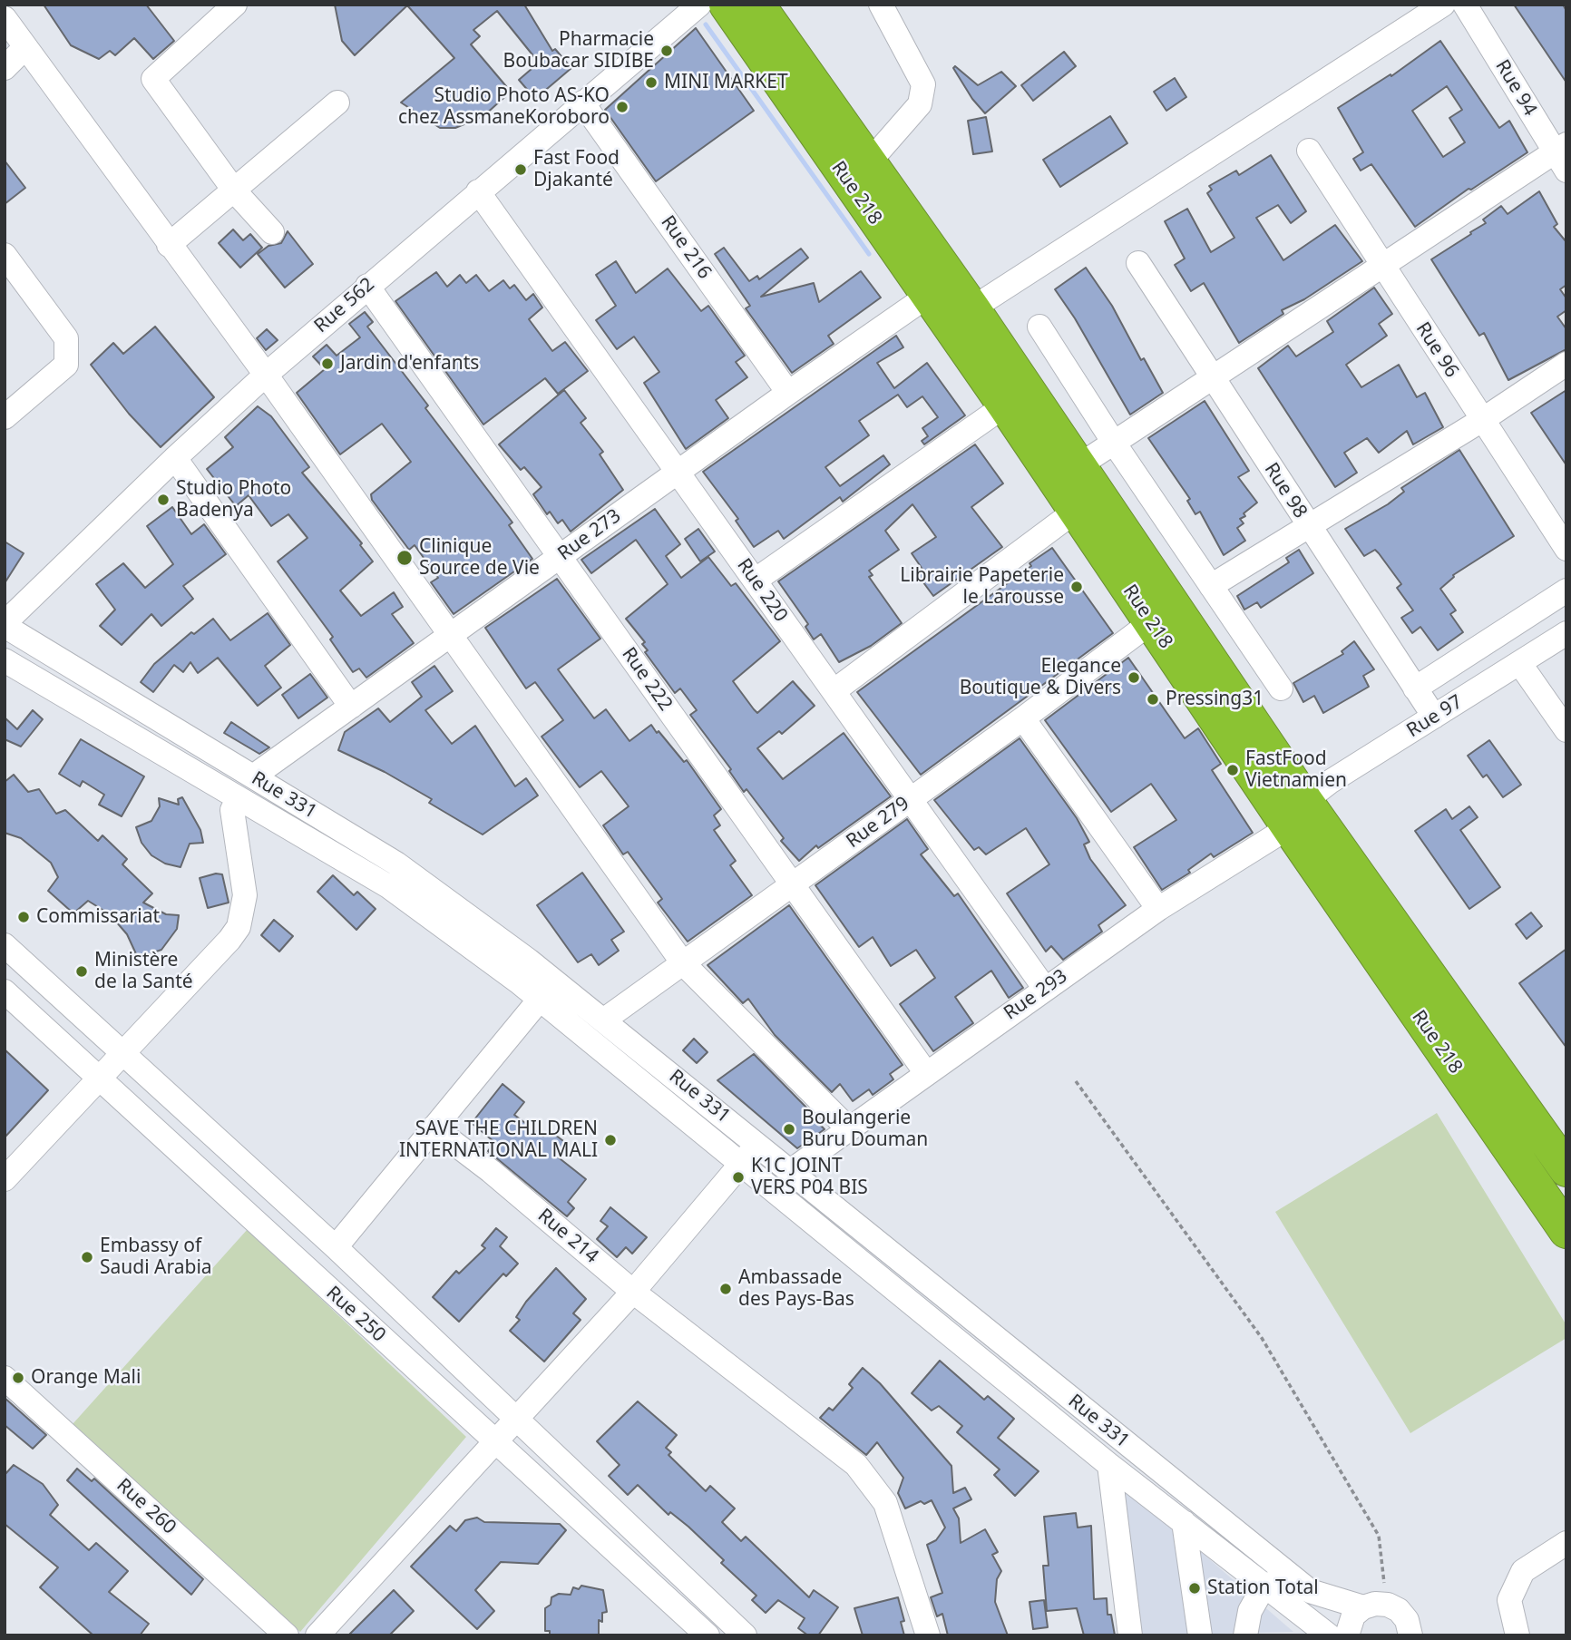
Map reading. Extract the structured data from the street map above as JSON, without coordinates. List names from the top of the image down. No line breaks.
{"streets":{"highway":["Rue 218"],"street":["Rue 94","Rue 216","Rue 562","Rue 96","Rue 98","Rue 273","Rue 220","Rue 222","Rue 97","Rue 331","Rue 279","Rue 293","Rue 214","Rue 250","Rue 260"]},"crossings":[["Rue 218","Rue 273"],["Rue 218","Rue 97"],["Rue 218","Rue 279"],["Rue 218","Rue 293"],["Rue 216","Rue 562"],["Rue 216","Rue 273"],["Rue 562","Rue 220"],["Rue 562","Rue 222"],["Rue 562","Rue 331"],["Rue 98","Rue 97"],["Rue 273","Rue 220"],["Rue 273","Rue 222"],["Rue 273","Rue 331"],["Rue 220","Rue 279"],["Rue 220","Rue 293"],["Rue 222","Rue 279"],["Rue 222","Rue 293"],["Rue 97","Rue 293"],["Rue 331","Rue 279"],["Rue 331","Rue 293"]],"places":["Pharmacie Boubacar SIDIBE","MINI MARKET","Studio Photo AS-KO chez AssmaneKoroboro","Fast Food Djakanté","Jardin d'enfants","Studio Photo Badenya","Clinique Source de Vie","Librairie Papeterie le Larousse","Elegance Boutique & Divers","Pressing31","FastFood Vietnamien","Commissariat","Ministère de la Santé","Boulangerie Buru Douman","SAVE THE CHILDREN INTERNATIONAL MALI","K1C JOINT VERS P04 BIS","Embassy of Saudi Arabia","Ambassade des Pays-Bas","Orange Mali","Station Total"]}
